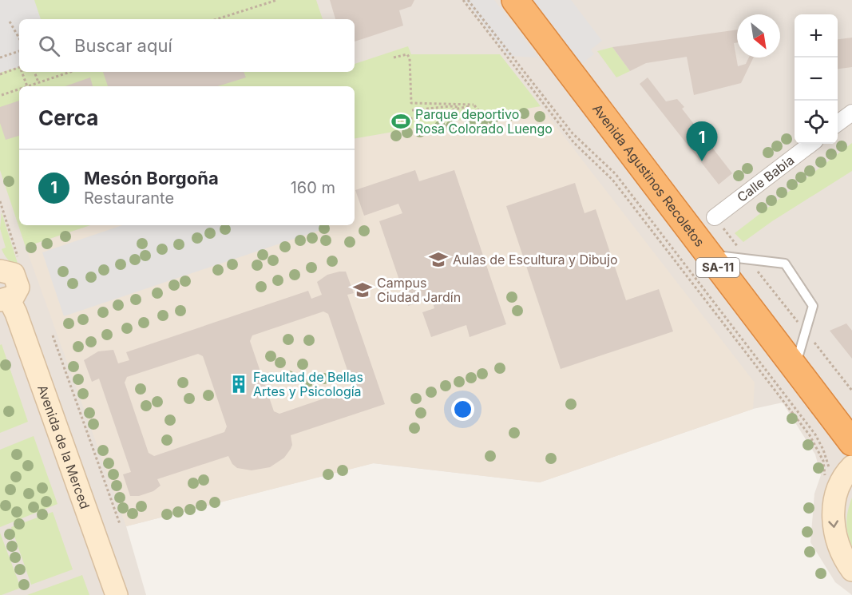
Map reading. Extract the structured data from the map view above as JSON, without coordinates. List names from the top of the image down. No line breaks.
{"streets":{"highway":["Avenida Agustinos Recoletos","SA-11"],"main road":["Avenida de la Merced"],"street":["Calle Babia"]},"places":{"sports":["Parque deportivo Rosa Colorado Luengo"],"school or university":["Aulas de Escultura y Dibujo","Campus Ciudad Jardín"],"building":["Facultad de Bellas Artes y Psicología"]},"north":"bottom right","page":{"map_buttons":["+","−"],"search":"Buscar aquí","heading":"Cerca","pins":"1","list":[{"mark":"1","name":"Mesón Borgoña","note":"Restaurante","value":"160 m"}]}}
